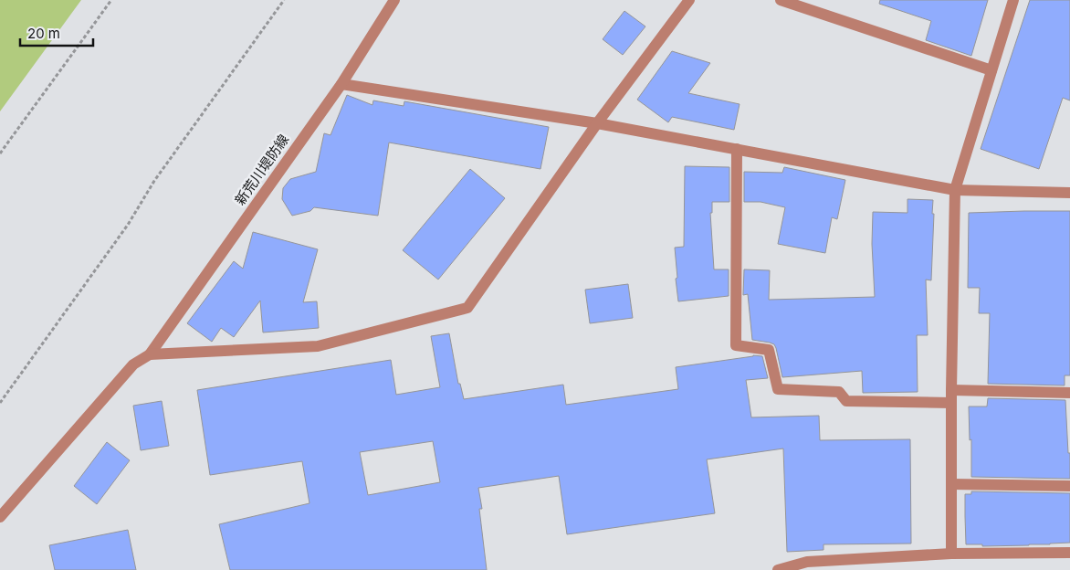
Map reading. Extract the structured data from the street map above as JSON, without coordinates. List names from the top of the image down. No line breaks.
{"streets":{"street":["新荒川堤防線"]},"scale_bar":"20 m"}
